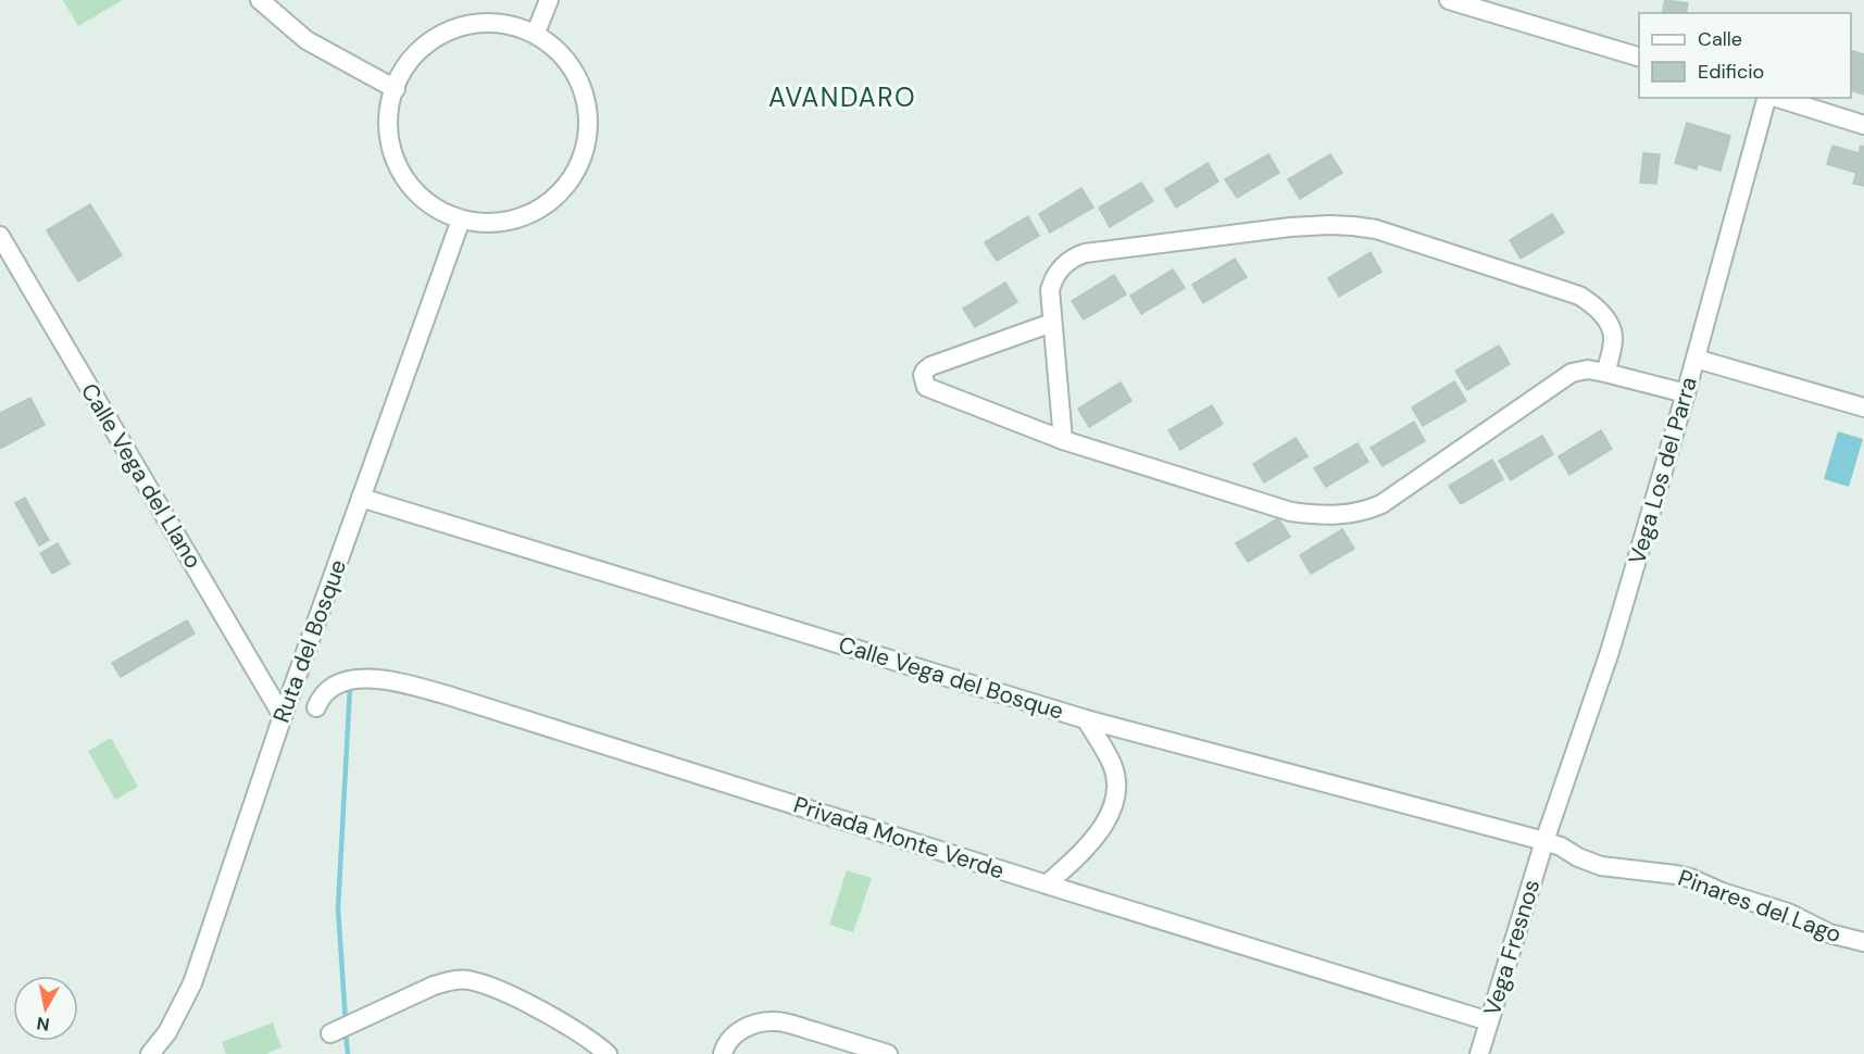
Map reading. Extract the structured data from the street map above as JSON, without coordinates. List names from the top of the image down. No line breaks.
{"streets":{"street":["Vega Los del Parra","Calle Vega del Llano","Ruta del Bosque","Calle Vega del Bosque","Privada Monte Verde","Pinares del Lago","Vega Fresnos"]},"crossings":[["Vega Los del Parra","Calle Vega del Bosque"],["Vega Los del Parra","Pinares del Lago"],["Vega Los del Parra","Vega Fresnos"],["Calle Vega del Llano","Ruta del Bosque"],["Ruta del Bosque","Calle Vega del Bosque"],["Calle Vega del Bosque","Pinares del Lago"],["Calle Vega del Bosque","Vega Fresnos"],["Privada Monte Verde","Vega Fresnos"],["Pinares del Lago","Vega Fresnos"]],"districts":["AVANDARO"],"legend":["Calle","Edificio"],"north":"bottom"}
